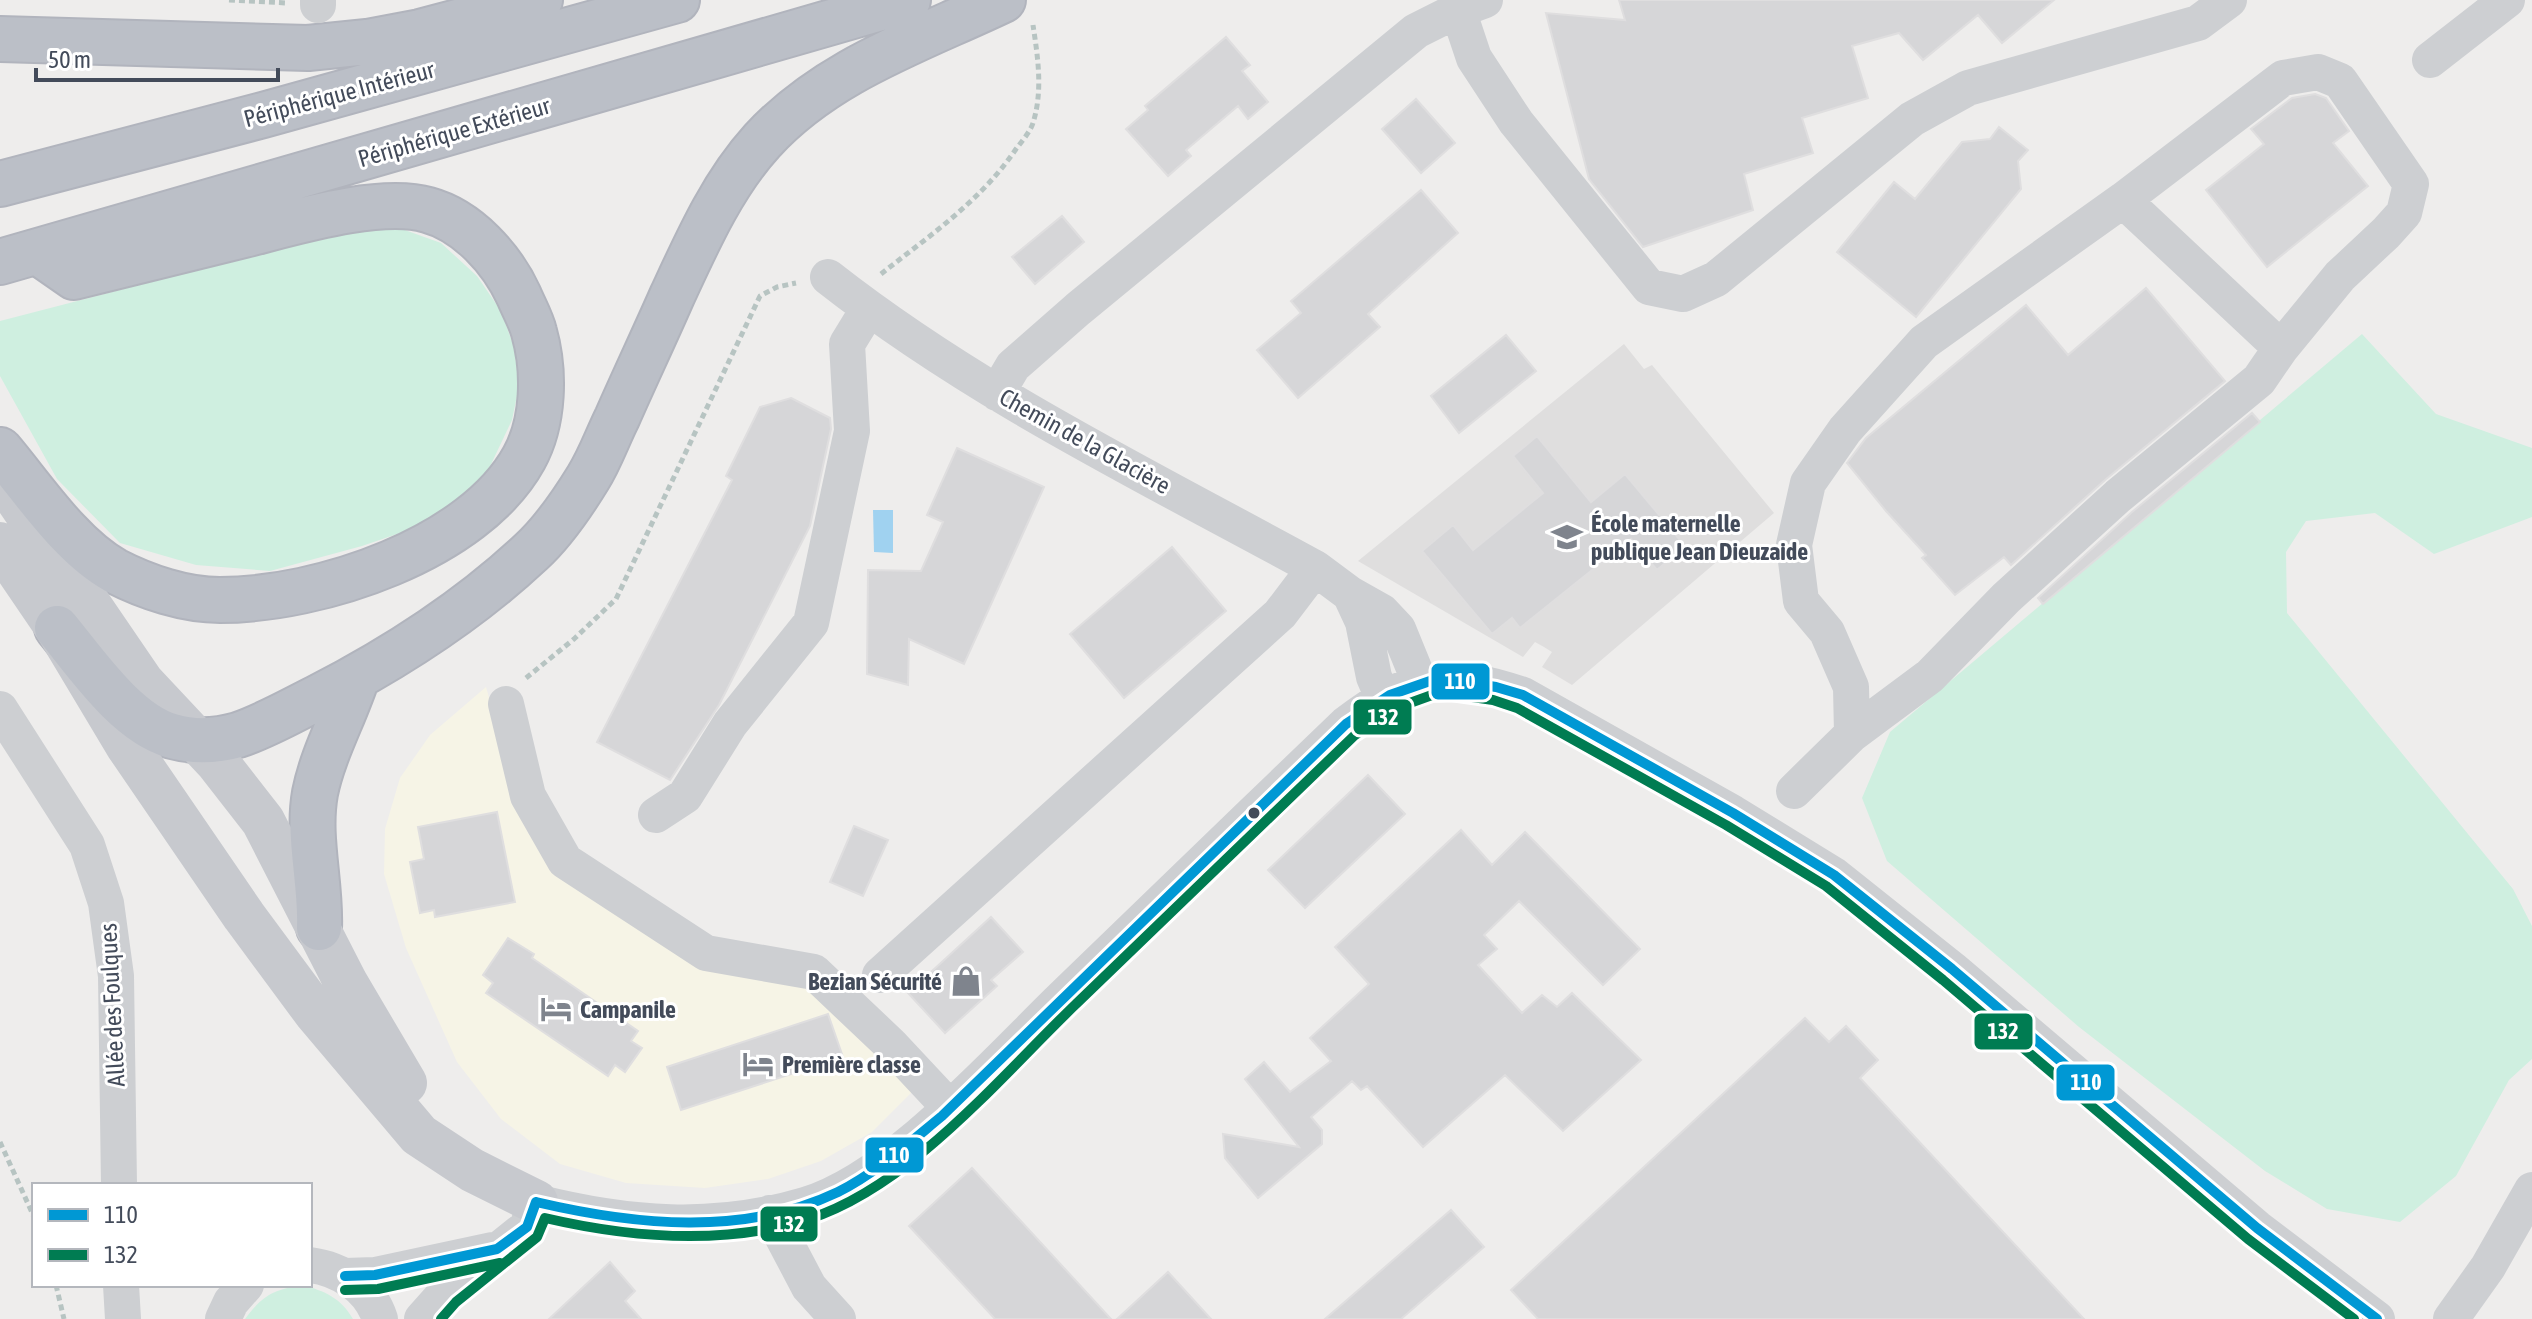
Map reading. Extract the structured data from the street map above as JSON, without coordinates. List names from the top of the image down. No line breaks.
{"streets":{"highway":["Périphérique Intérieur","Périphérique Extérieur"],"street":["Chemin de la Glacière","Allée des Foulques"]},"places":{"school or university":["École maternelle publique Jean Dieuzaide"],"shop":["Bezian Sécurité"],"hotel":["Campanile","Première classe"]},"lines":["transit line 110","transit line 132"],"legend":["110","132"],"scale_bar":"50 m"}
